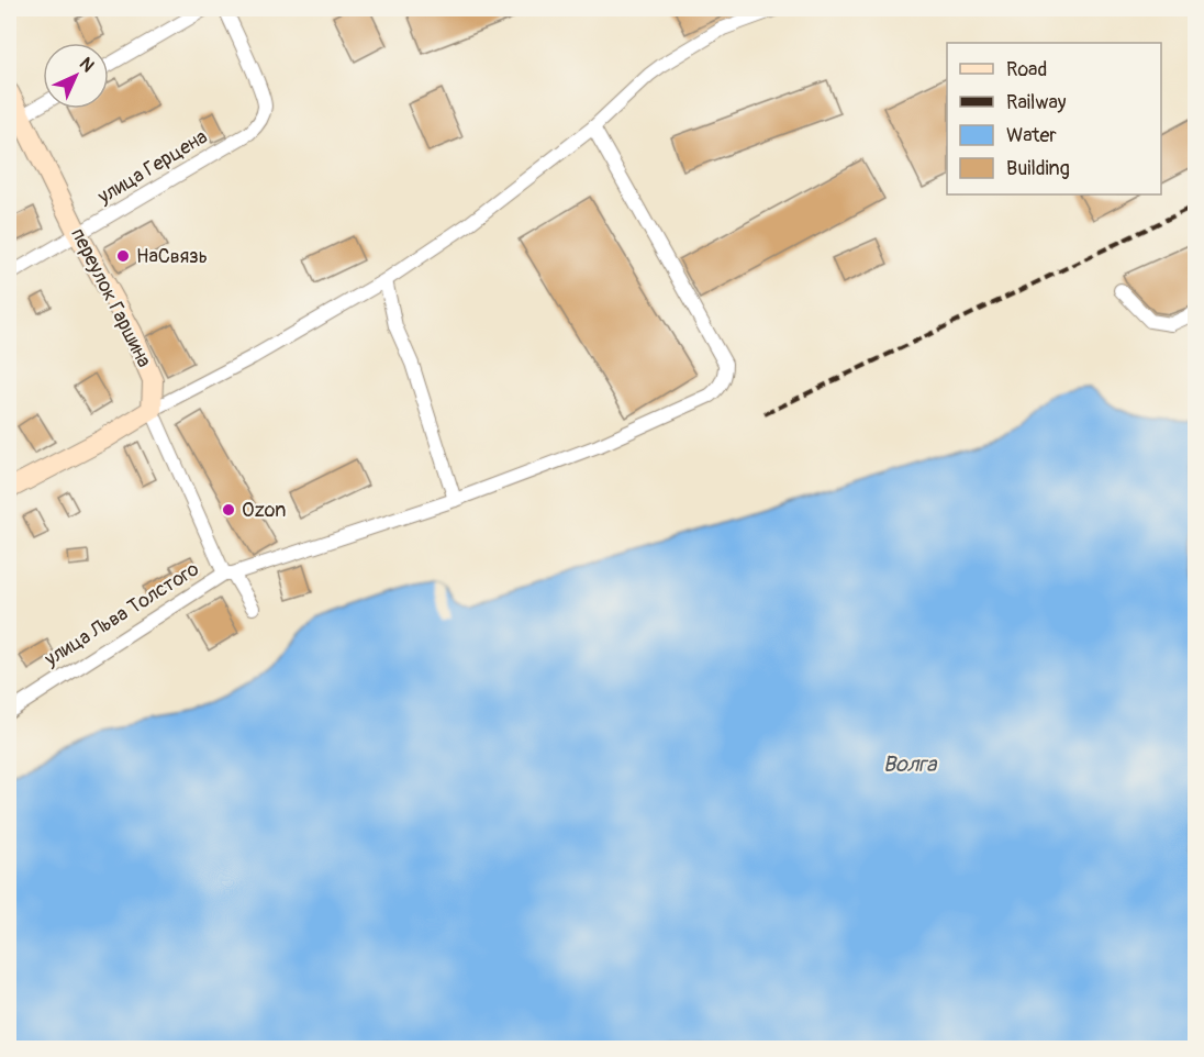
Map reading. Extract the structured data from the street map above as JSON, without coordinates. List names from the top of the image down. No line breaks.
{"streets":{"main road":["переулок Гаршина"],"street":["улица Герцена","улица Льва Толстого"]},"crossings":[["улица Герцена","переулок Гаршина"],["переулок Гаршина","улица Льва Толстого"]],"water":["Волга"],"places":["НаСвязь","Ozon"],"legend":["Road","Railway","Water","Building"],"north":"top right"}
